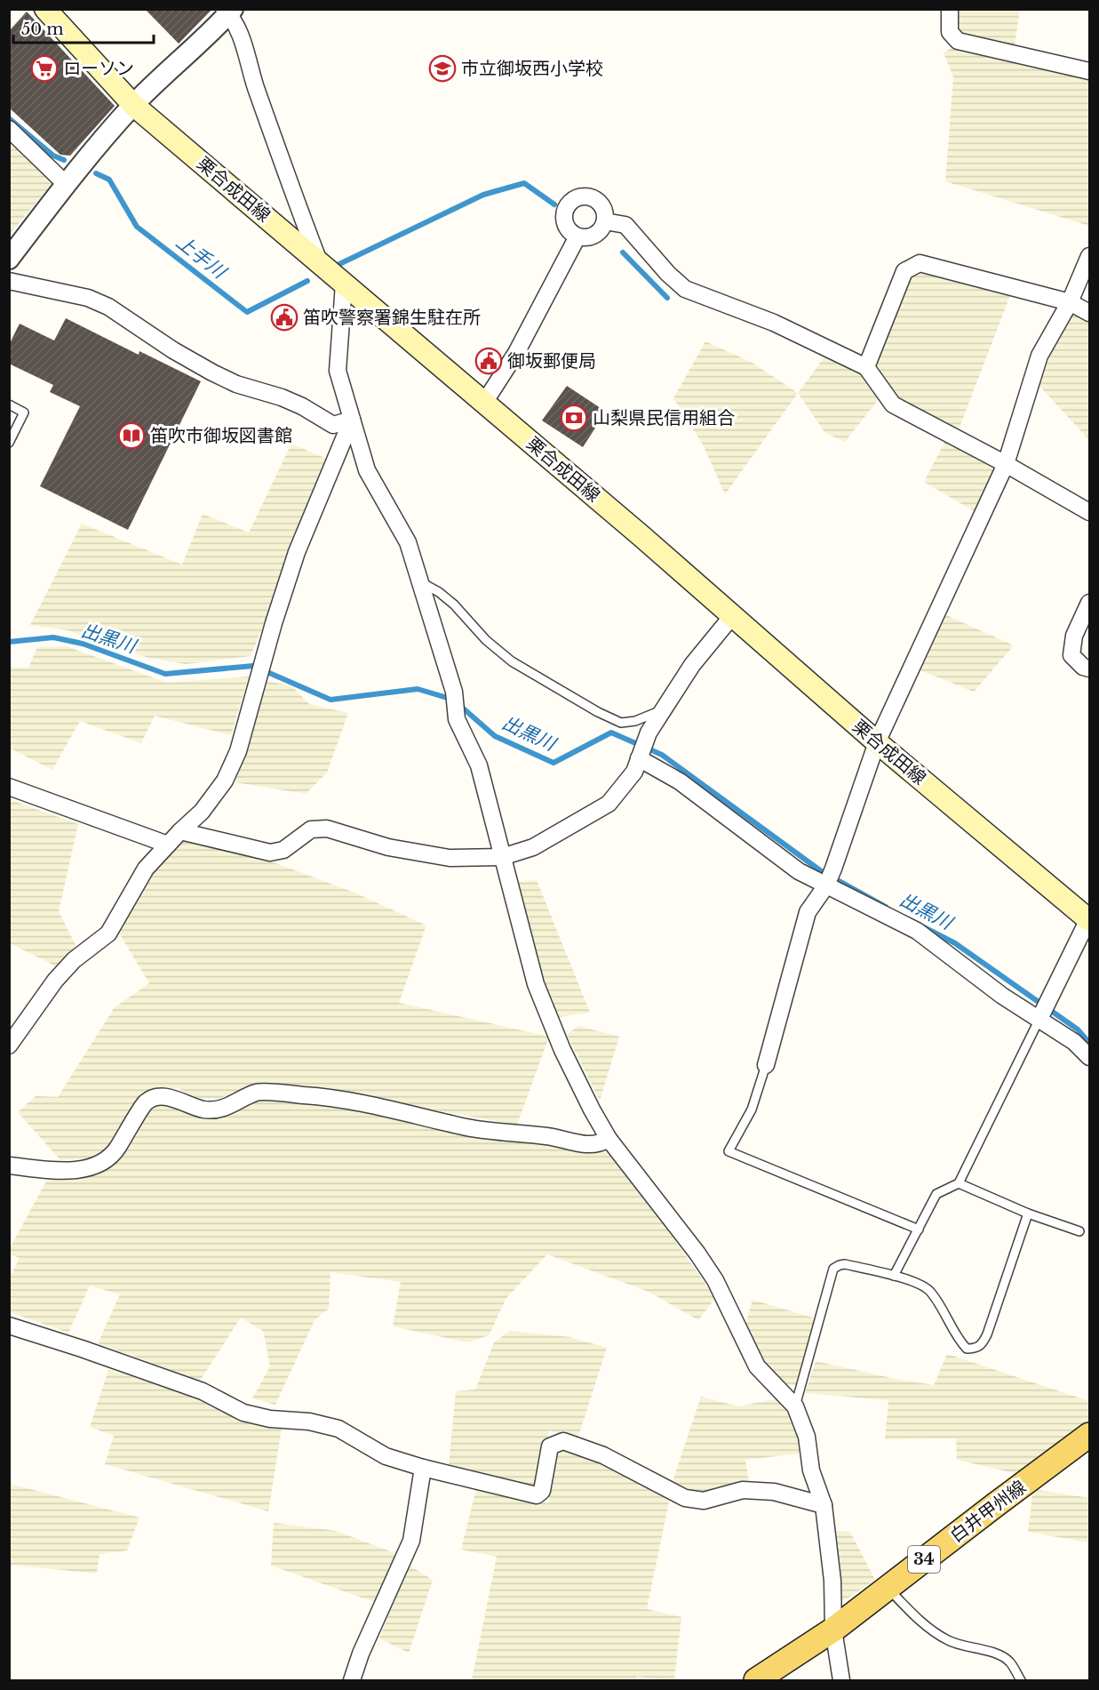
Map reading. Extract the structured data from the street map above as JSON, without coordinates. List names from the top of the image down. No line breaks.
{"streets":{"main road":["栗合成田線","白井甲州線","34"]},"water":["上手川","出黒川"],"places":{"supermarket":["ローソン"],"school or university":["市立御坂西小学校"],"public building":["笛吹警察署錦生駐在所","御坂郵便局"],"bank":["山梨県民信用組合"],"library":["笛吹市御坂図書館"]},"scale_bar":"50 m"}
